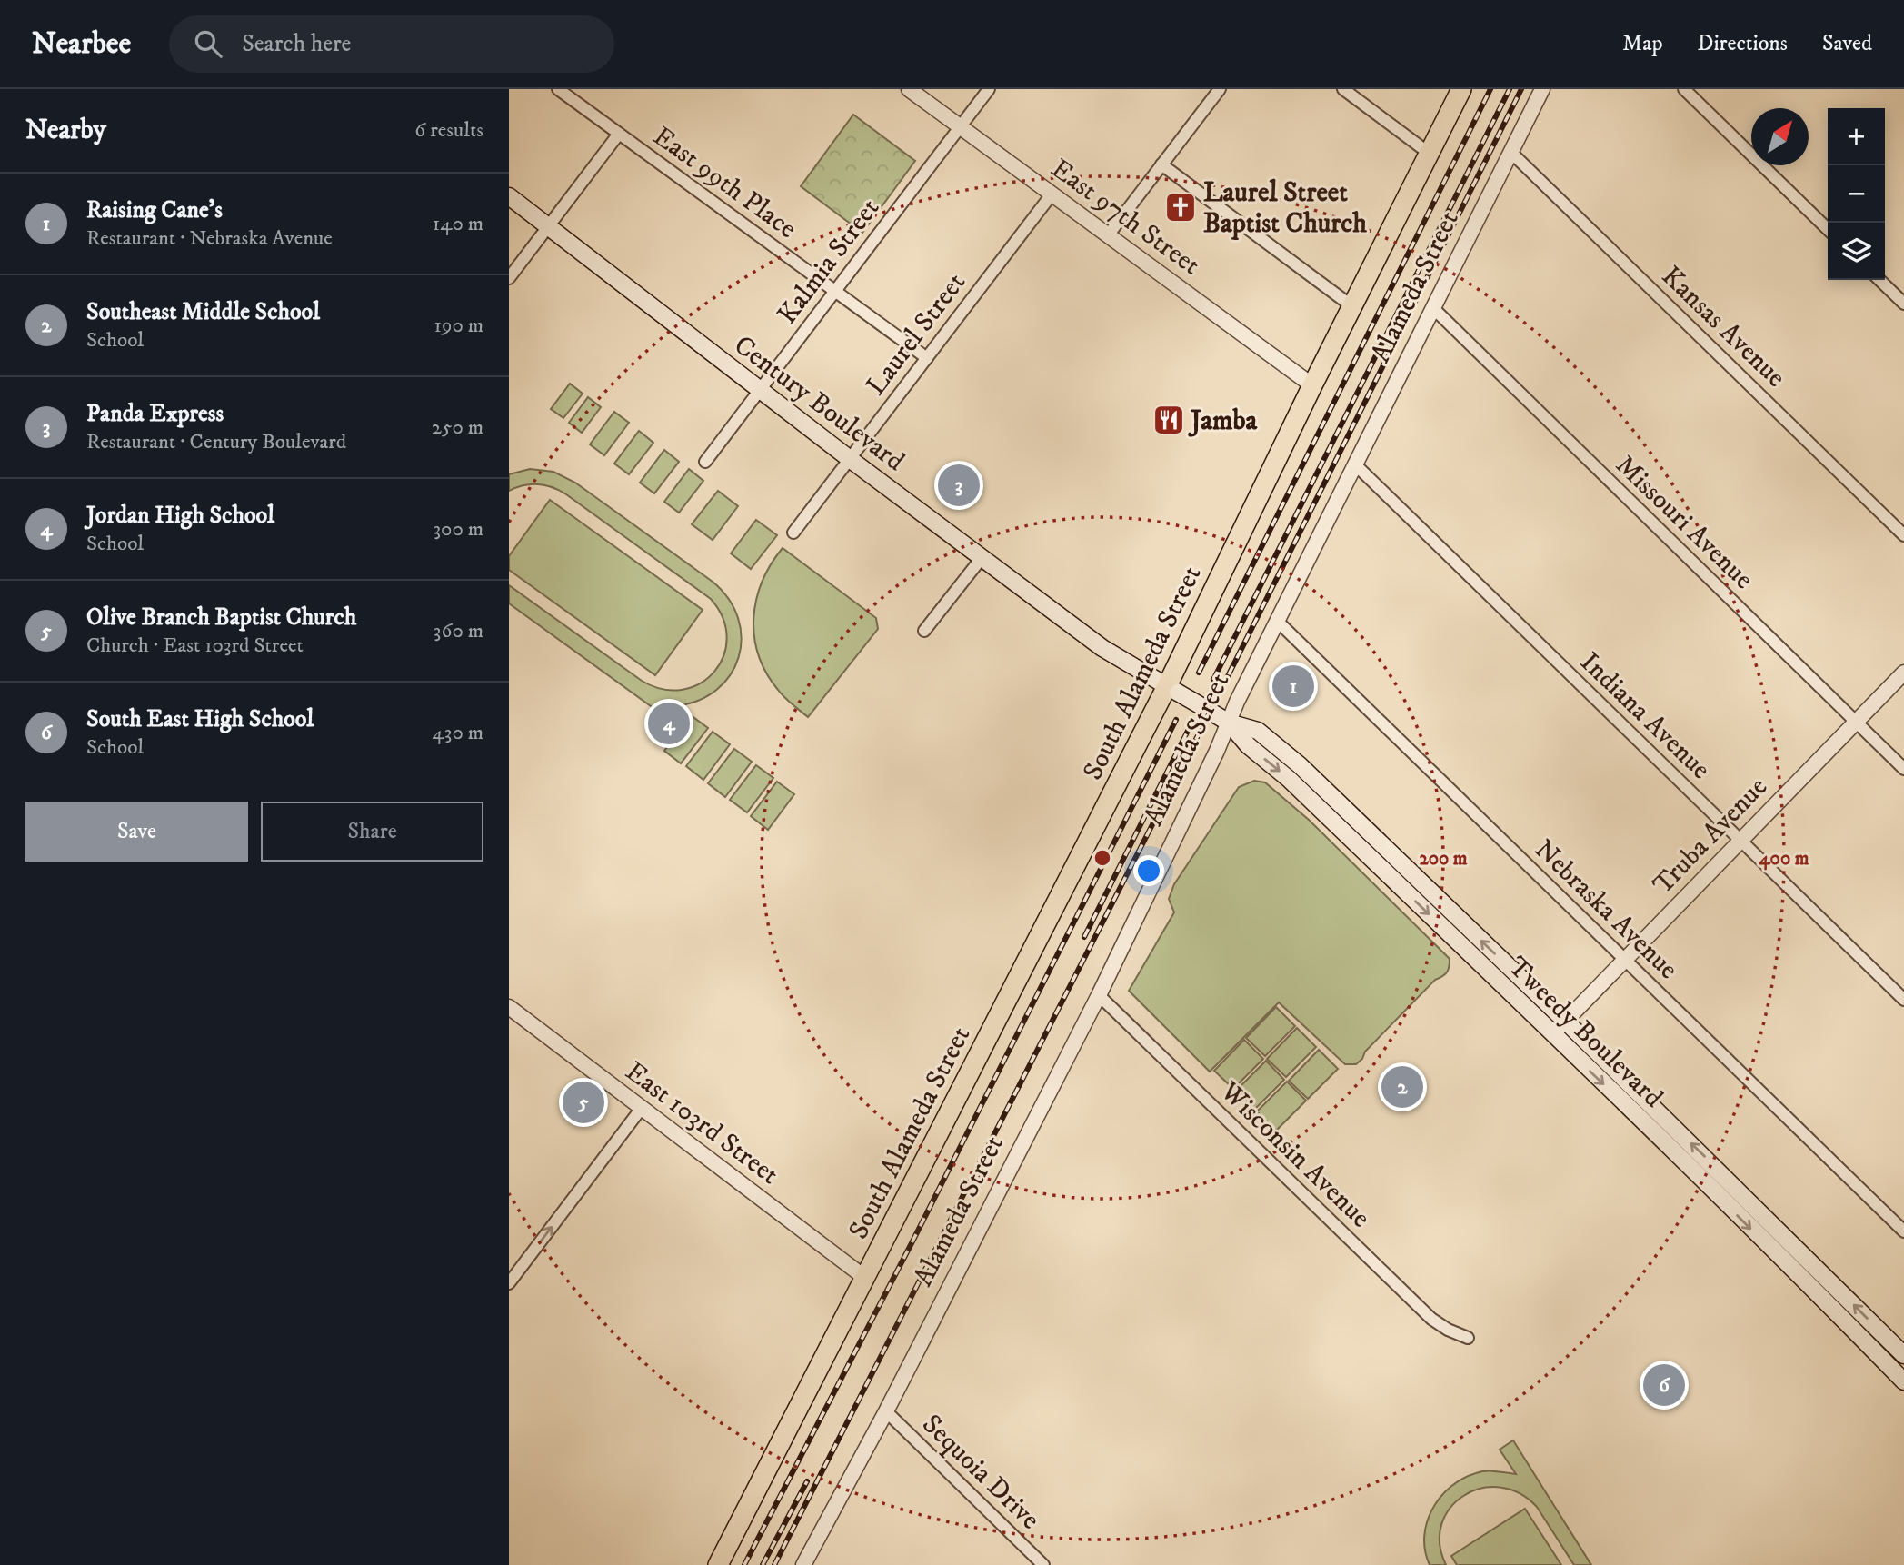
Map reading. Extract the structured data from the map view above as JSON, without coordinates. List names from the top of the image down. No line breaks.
{"streets":{"main road":["Century Boulevard","South Alameda Street","Tweedy Boulevard"],"street":["East 99th Place","East 97th Street","Kalmia Street","Alameda Street","Kansas Avenue","Laurel Street","Missouri Avenue","Indiana Avenue","Truba Avenue","Nebraska Avenue","East 103rd Street","Wisconsin Avenue","Sequoia Drive"]},"crossings":[["East 99th Place","Kalmia Street"],["East 99th Place","Laurel Street"],["East 97th Street","Kalmia Street"],["East 97th Street","Laurel Street"],["East 97th Street","South Alameda Street"],["Kalmia Street","Century Boulevard"],["Alameda Street","Kansas Avenue"],["Alameda Street","Missouri Avenue"],["Alameda Street","Indiana Avenue"],["Alameda Street","Nebraska Avenue"],["Alameda Street","Tweedy Boulevard"],["Alameda Street","Wisconsin Avenue"],["Alameda Street","Sequoia Drive"],["Laurel Street","Century Boulevard"],["Century Boulevard","South Alameda Street"],["Century Boulevard","Tweedy Boulevard"],["Missouri Avenue","Truba Avenue"],["South Alameda Street","Tweedy Boulevard"],["South Alameda Street","East 103rd Street"],["Indiana Avenue","Truba Avenue"],["Truba Avenue","Nebraska Avenue"],["Truba Avenue","Tweedy Boulevard"]],"places":{"church":["Laurel Street Baptist Church"],"restaurant":["Jamba"]},"north":"top right","page":{"header":"Nearbee","search":"Search here","nav":["Map","Directions","Saved"],"heading":["Nearby","6 results"],"map_buttons":["+","−"],"list":[{"mark":"1","name":"Raising Cane's","note":"Restaurant · Nebraska Avenue","value":"140 m"},{"mark":"2","name":"Southeast Middle School","note":"School","value":"190 m"},{"mark":"3","name":"Panda Express","note":"Restaurant · Century Boulevard","value":"250 m"},{"mark":"4","name":"Jordan High School","note":"School","value":"300 m"},{"mark":"5","name":"Olive Branch Baptist Church","note":"Church · East 103rd Street","value":"360 m"},{"mark":"6","name":"South East High School","note":"School","value":"430 m"}],"pins":["3","1","4","2","5","6"],"buttons":["Save","Share"]},"rings":["200 m","400 m"]}
